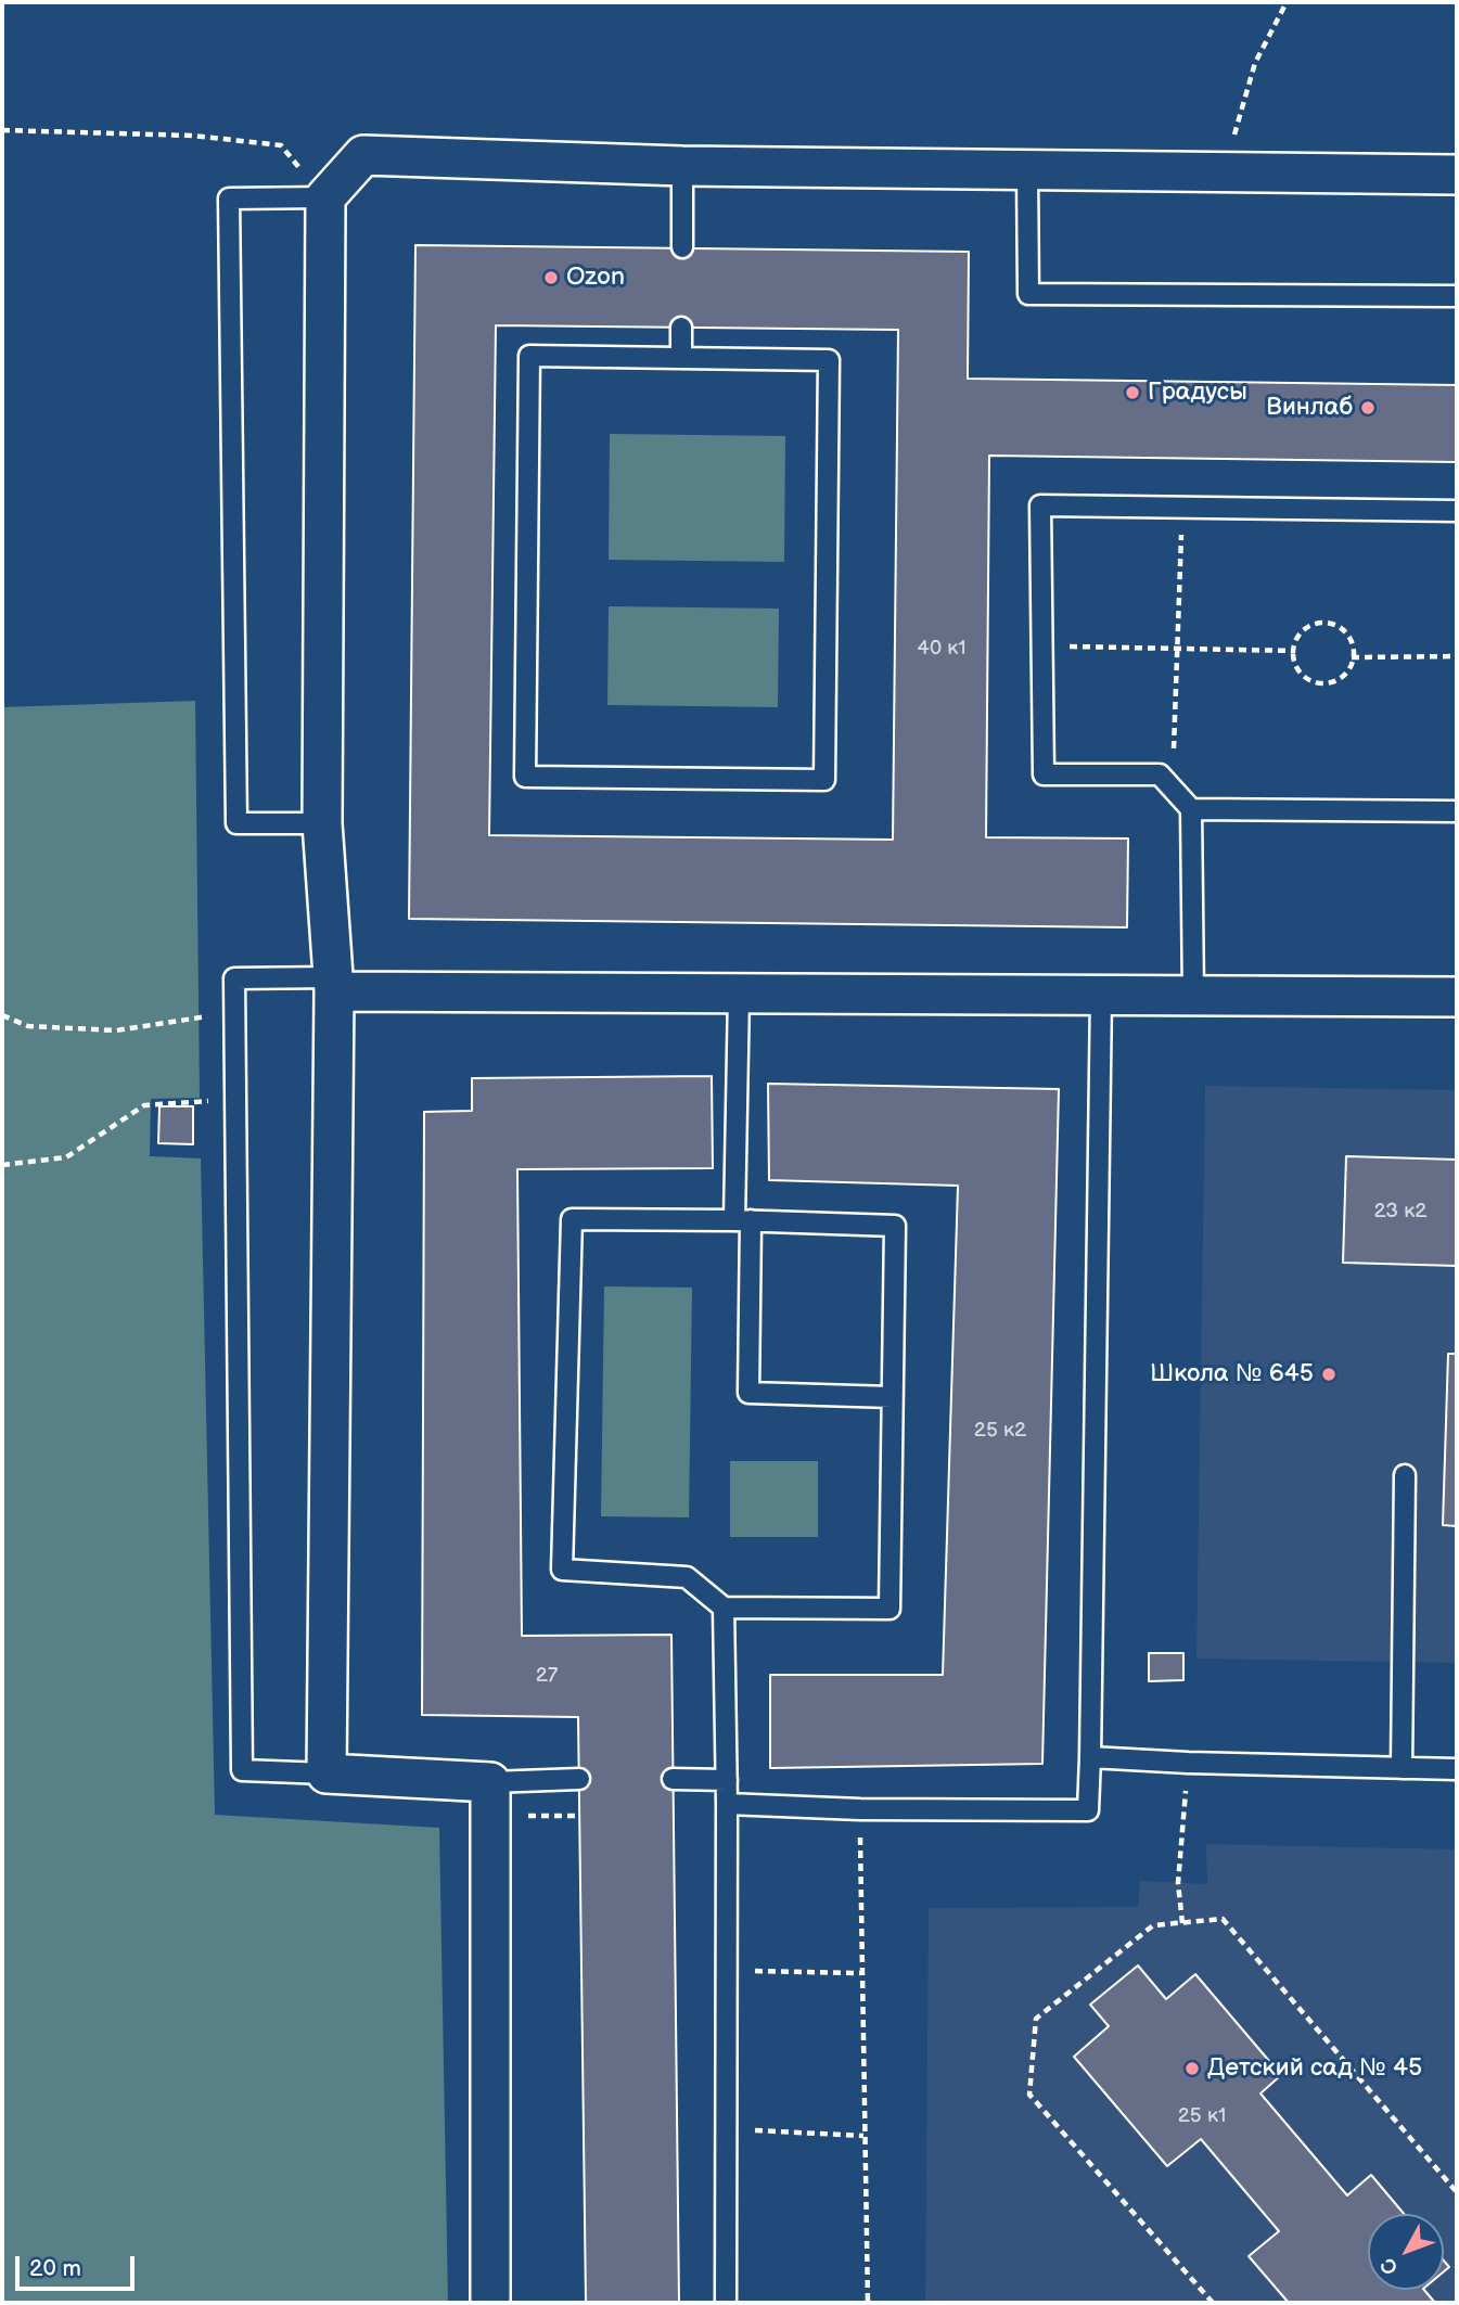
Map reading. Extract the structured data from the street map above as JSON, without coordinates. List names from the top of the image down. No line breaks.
{"places":["Ozon","Градусы","Винлаб","Школа № 645","Детский сад № 45"],"house_numbers":["40 к1","23 к2","25 к2","27","25 к1"],"scale_bar":"20 m","north":"bottom left"}
